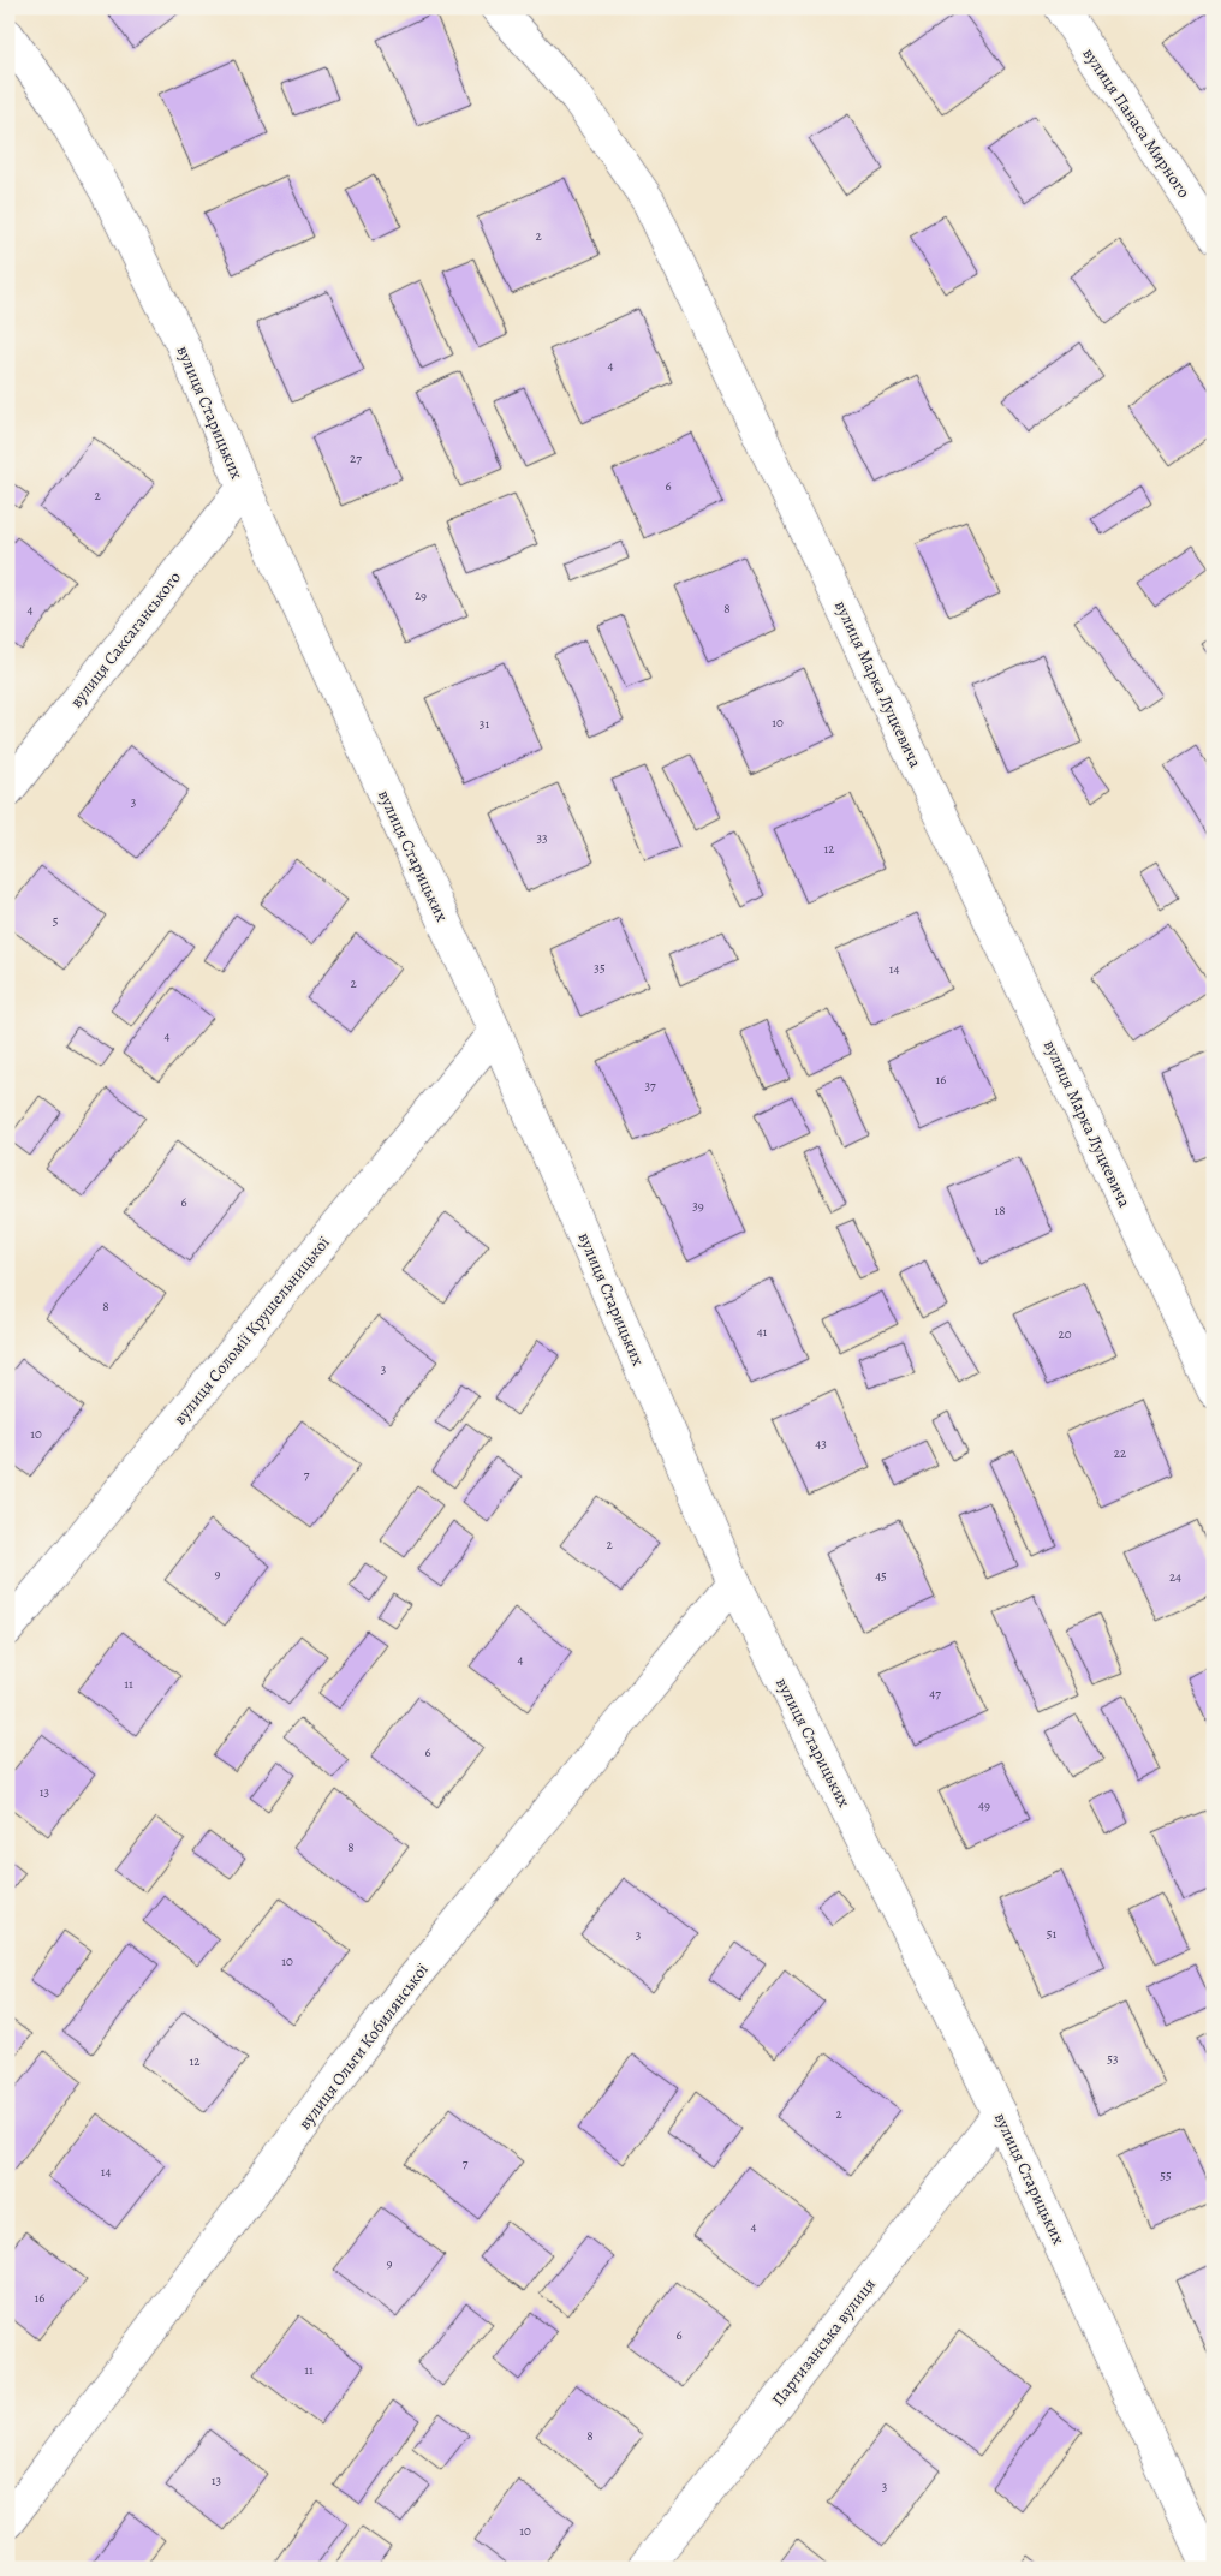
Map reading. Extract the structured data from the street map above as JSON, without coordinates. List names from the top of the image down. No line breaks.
{"streets":{"street":["вулиця Панаса Мирного","вулиця Старицьких","вулиця Саксаганського","вулиця Марка Луцкевича","вулиця Соломії Крушельницької","вулиця Ольги Кобилянської","Партизанська вулиця"]},"crossings":[["вулиця Старицьких","вулиця Саксаганського"],["вулиця Старицьких","вулиця Соломії Крушельницької"],["вулиця Старицьких","вулиця Ольги Кобилянської"],["вулиця Старицьких","Партизанська вулиця"]],"house_numbers":["2","4","27","6","2","29","8","4","10","31","3","33","12","5","35","14","2","4","16","37","6","39","18","8","41","20","3","10","43","22","7","2","9","45","24","4","11","47","6","13","49","8","51","3","10","53","12","2","7","14","55","4","9","16","6","11","8","13","3","10"]}
